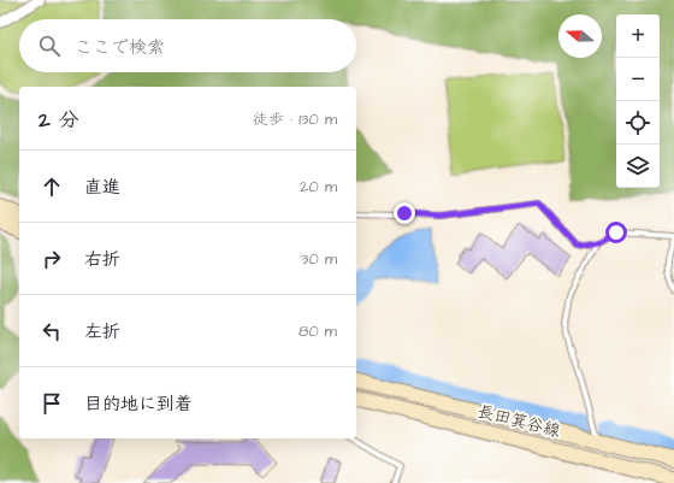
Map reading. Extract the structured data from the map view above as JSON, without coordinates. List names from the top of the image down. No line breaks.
{"streets":{"street":["長田箕谷線"]},"north":"left","page":{"map_buttons":["+","−"],"search":"ここで検索","heading":["2 分","徒歩 · 130 m"],"list":[["直進","20 m"],["右折","30 m"],["左折","80 m"],"目的地に到着"]}}
